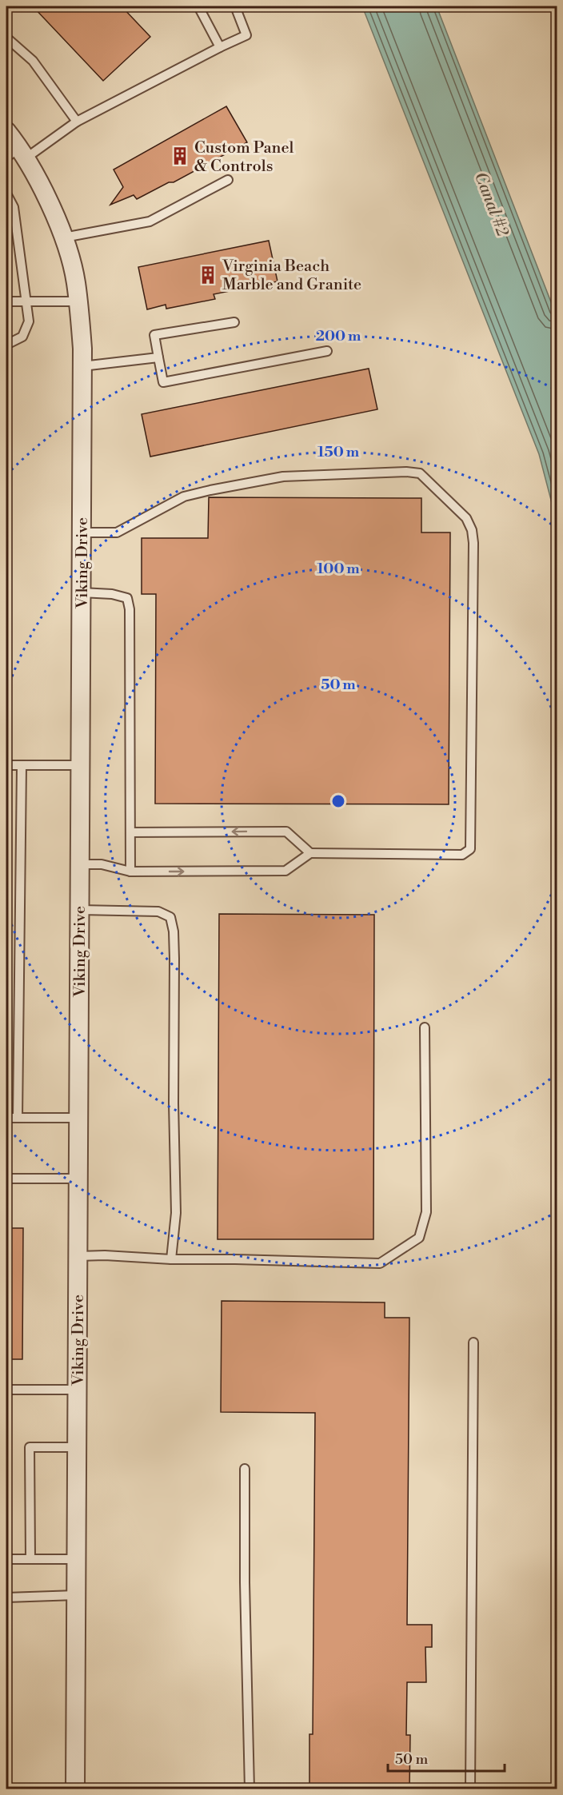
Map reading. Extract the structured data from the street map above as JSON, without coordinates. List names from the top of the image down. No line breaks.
{"streets":{"street":["Viking Drive"]},"water":["Canal #2"],"places":{"building":["Custom Panel & Controls","Virginia Beach Marble and Granite"]},"scale_bar":"50 m","rings":["200 m","150 m","100 m","50 m"]}
